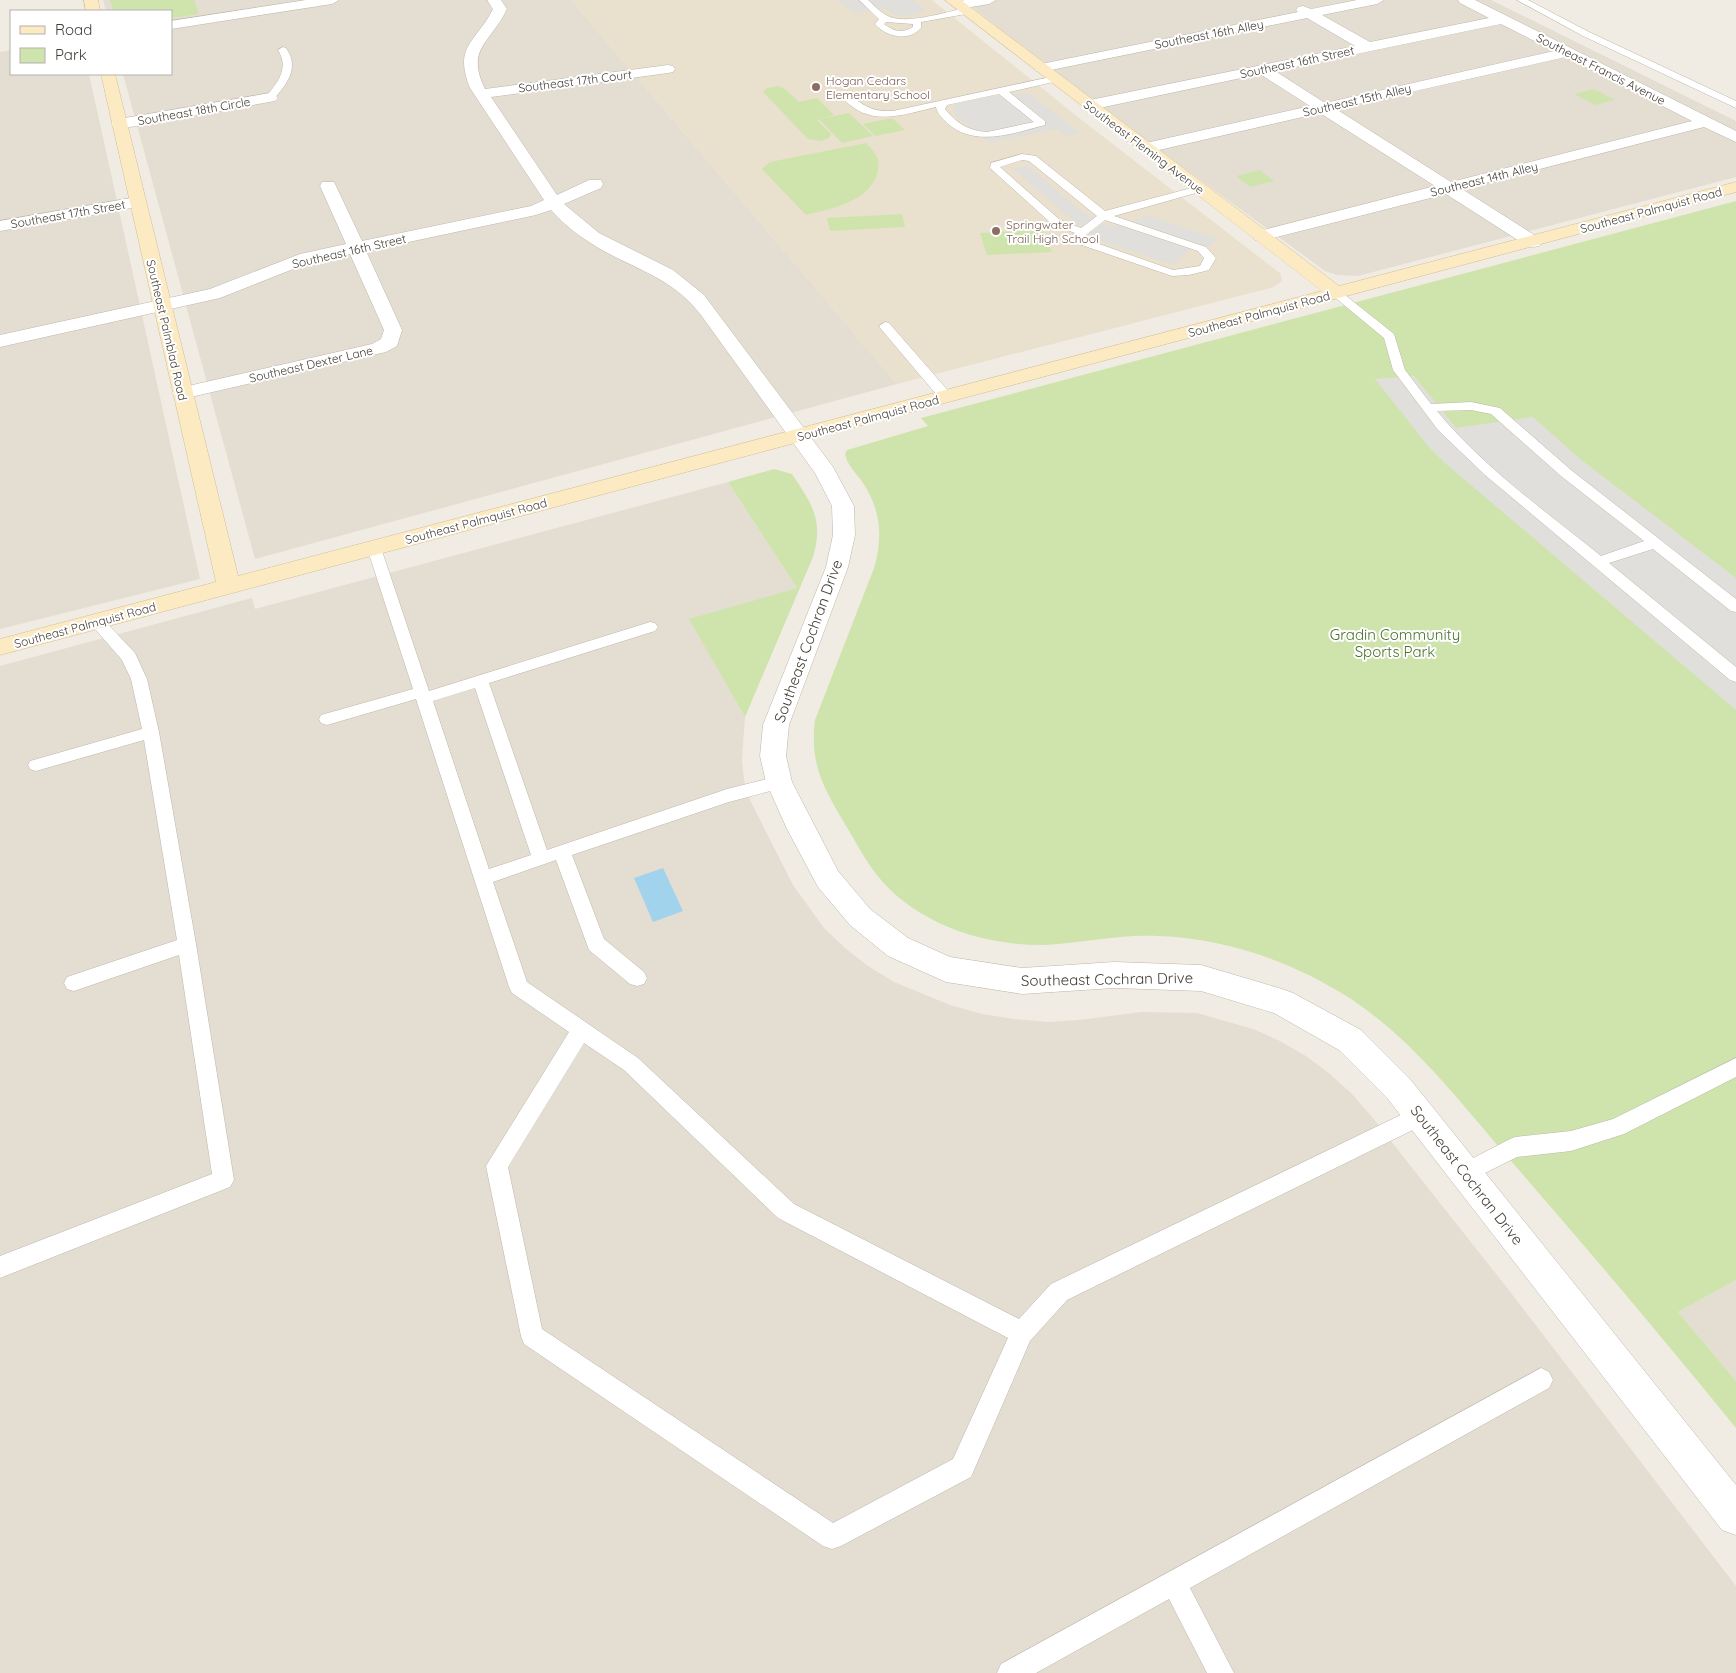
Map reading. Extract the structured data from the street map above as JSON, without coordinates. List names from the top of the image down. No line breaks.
{"streets":{"street":["Southeast 16th Alley","Southeast 16th Street","Southeast Francis Avenue","Southeast 17th Court","Southeast 15th Alley","Southeast 18th Circle","Southeast Fleming Avenue","Southeast 14th Alley","Southeast Palmquist Road","Southeast 17th Street","Southeast Palmblad Road","Southeast Dexter Lane","Southeast Cochran Drive"]},"crossings":[["Southeast 16th Alley","Southeast Fleming Avenue"],["Southeast 16th Street","Southeast Francis Avenue"],["Southeast 16th Street","Southeast Fleming Avenue"],["Southeast 16th Street","Southeast Palmblad Road"],["Southeast 16th Street","Southeast Dexter Lane"],["Southeast 16th Street","Southeast Cochran Drive"],["Southeast Francis Avenue","Southeast 15th Alley"],["Southeast Francis Avenue","Southeast 14th Alley"],["Southeast 17th Court","Southeast Cochran Drive"],["Southeast 15th Alley","Southeast Fleming Avenue"],["Southeast 18th Circle","Southeast Palmblad Road"],["Southeast Fleming Avenue","Southeast 14th Alley"],["Southeast Fleming Avenue","Southeast Palmquist Road"],["Southeast Palmquist Road","Southeast Palmblad Road"],["Southeast Palmquist Road","Southeast Cochran Drive"],["Southeast 17th Street","Southeast Palmblad Road"],["Southeast Palmblad Road","Southeast Dexter Lane"]],"parks":["Gradin Community Sports Park"],"places":["Hogan Cedars Elementary School","Springwater Trail High School"],"legend":["Road","Park"]}
